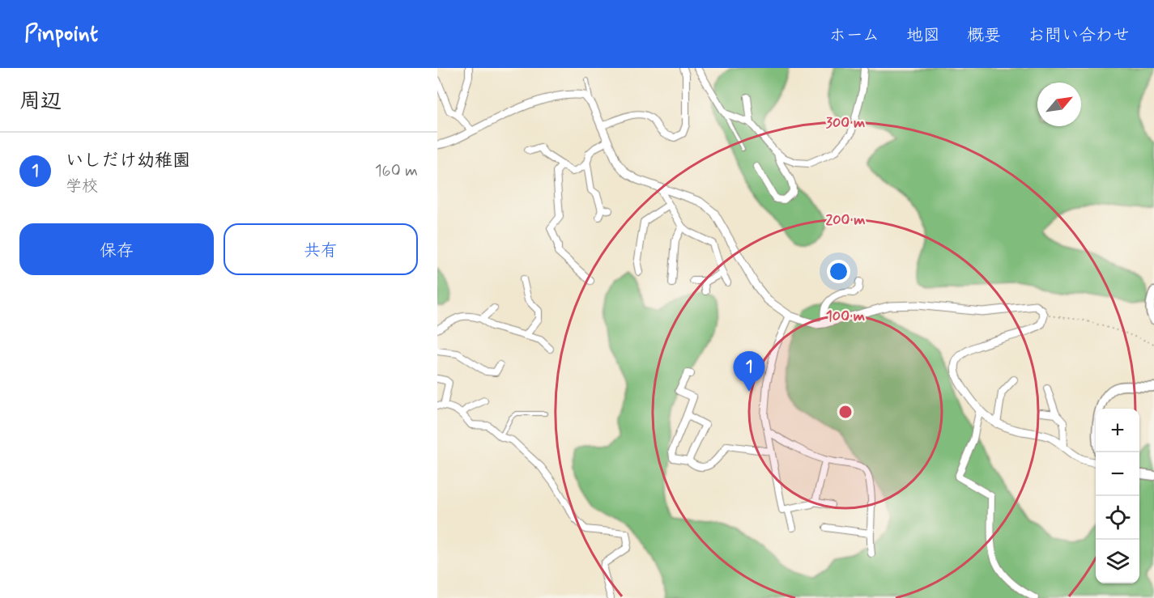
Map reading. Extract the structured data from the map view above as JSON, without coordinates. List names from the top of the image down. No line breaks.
{"north":"top right","page":{"header":"Pinpoint","nav":["ホーム","地図","概要","お問い合わせ"],"heading":"周辺","list":[{"mark":"1","name":"いしだけ幼稚園","note":"学校","value":"160 m"}],"buttons":["保存","共有"],"pins":"1","map_buttons":["+","−"]},"rings":["300 m","200 m","100 m"]}
